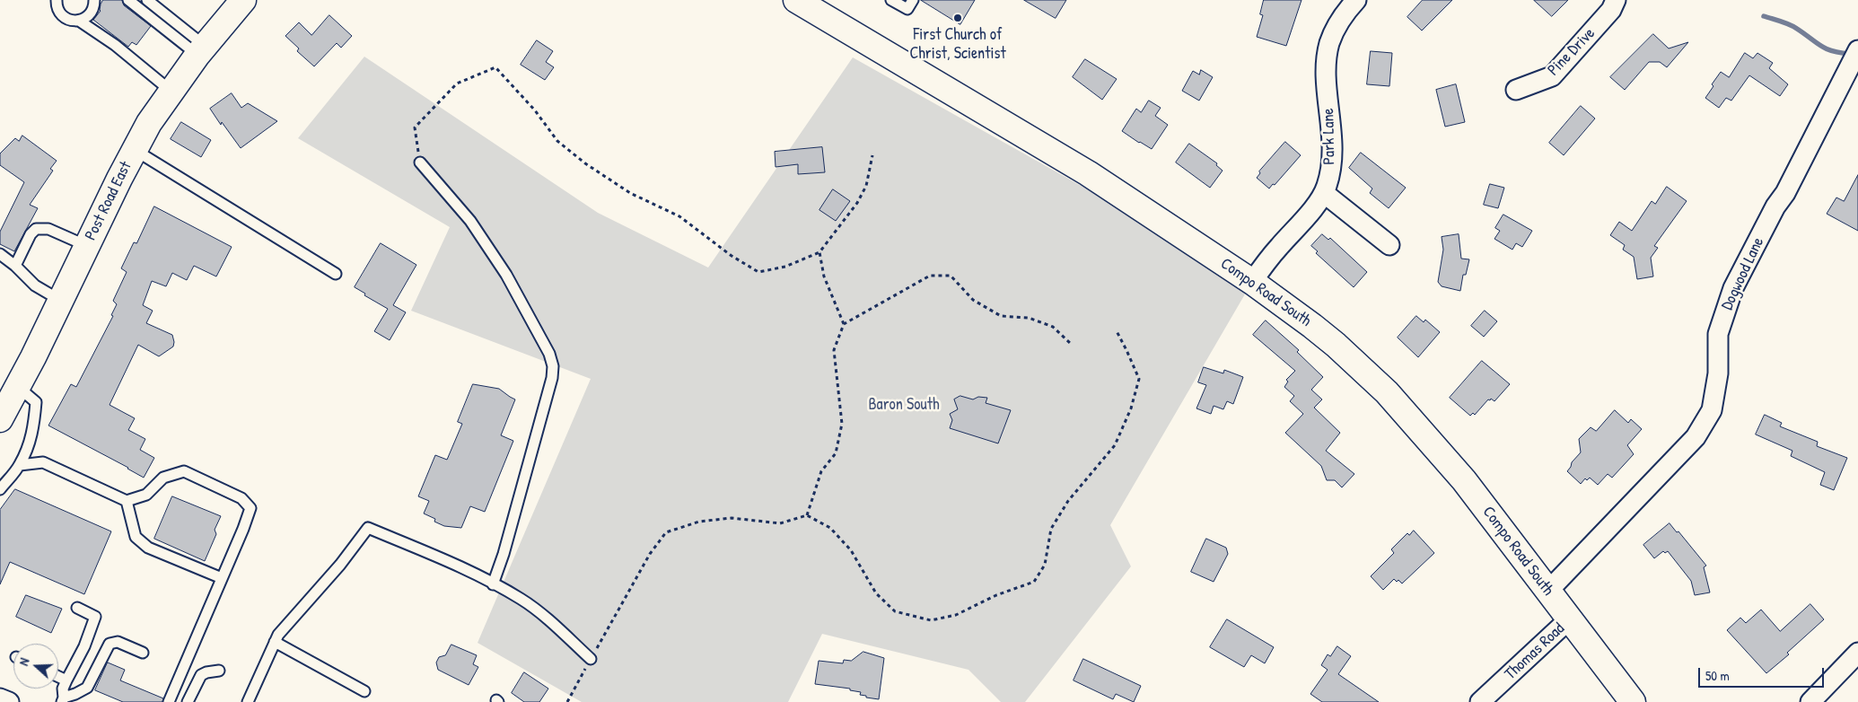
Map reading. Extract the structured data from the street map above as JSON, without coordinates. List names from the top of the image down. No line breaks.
{"streets":{"main road":["Post Road East","Compo Road South"],"street":["Pine Drive","Park Lane","Dogwood Lane","Thomas Road"]},"crossings":[["Park Lane","Compo Road South"],["Dogwood Lane","Compo Road South"],["Compo Road South","Thomas Road"]],"parks":["Baron South"],"places":["First Church of Christ, Scientist"],"scale_bar":"50 m","north":"left"}
